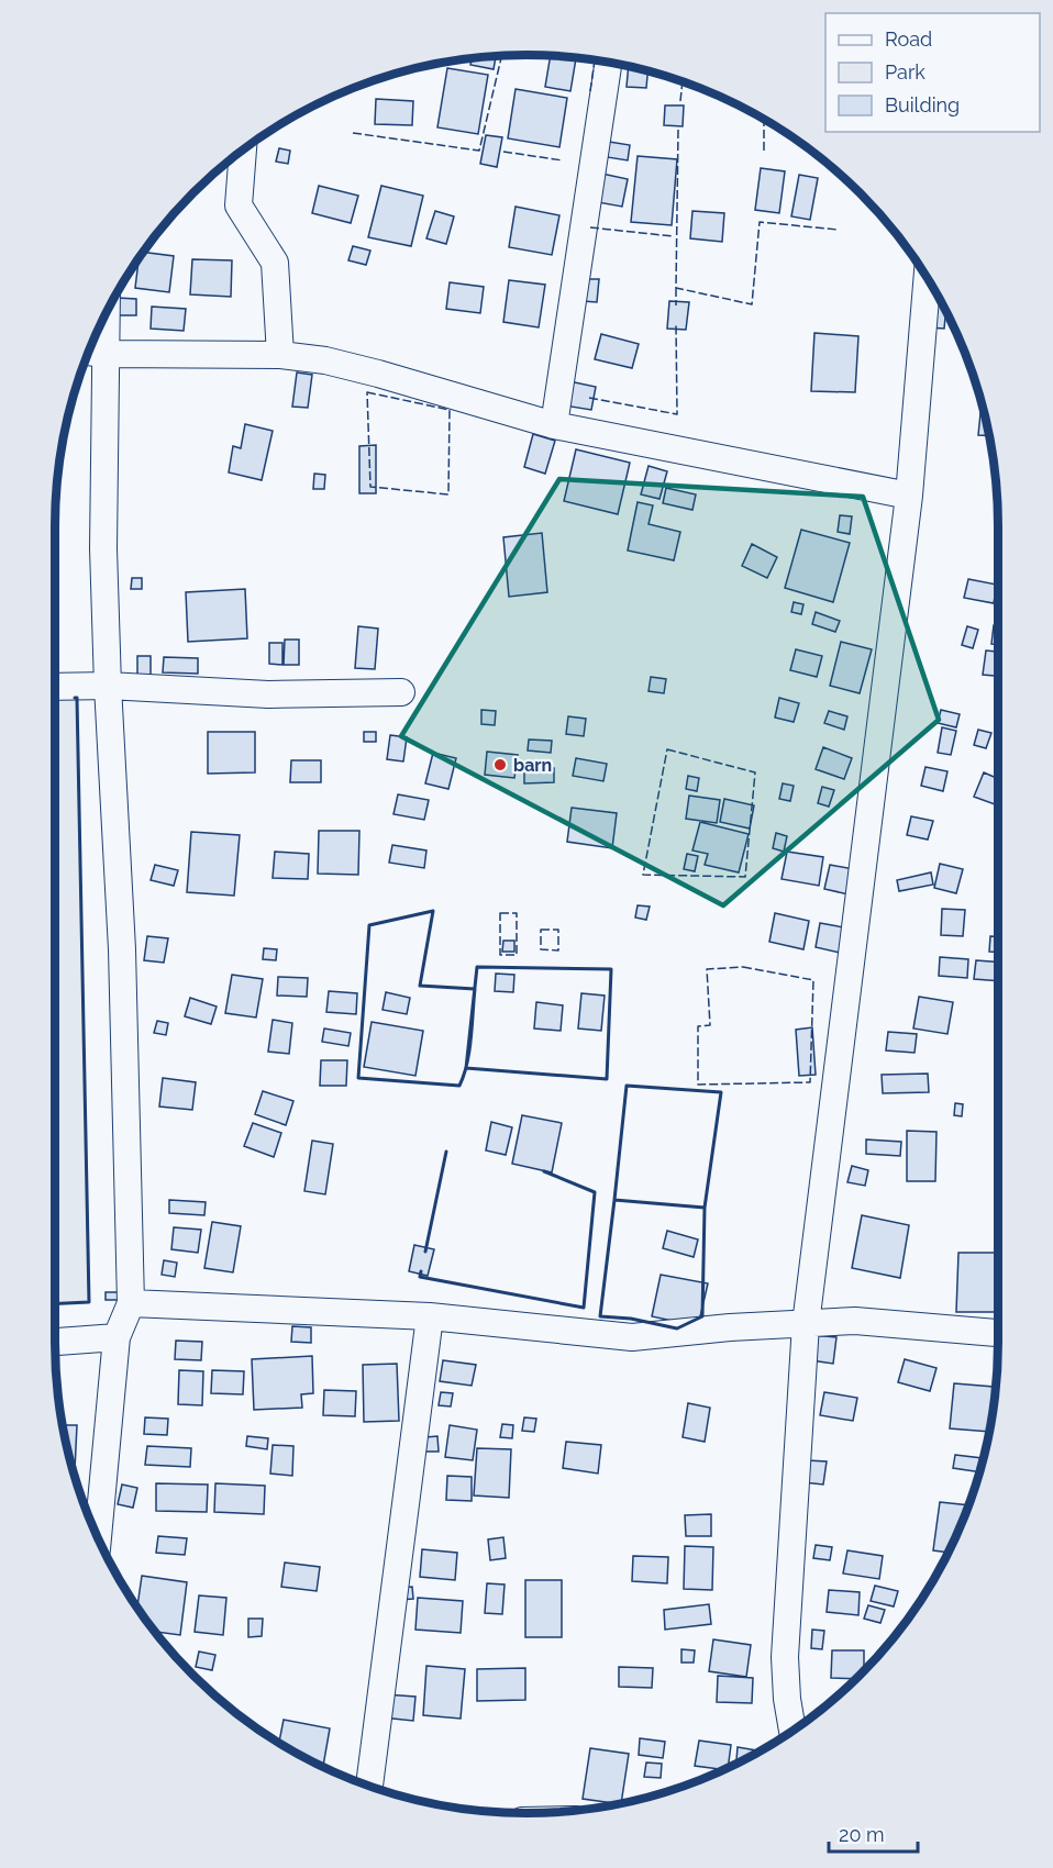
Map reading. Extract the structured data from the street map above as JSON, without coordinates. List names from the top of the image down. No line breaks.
{"places":["barn"],"legend":["Road","Park","Building"],"scale_bar":"20 m"}
